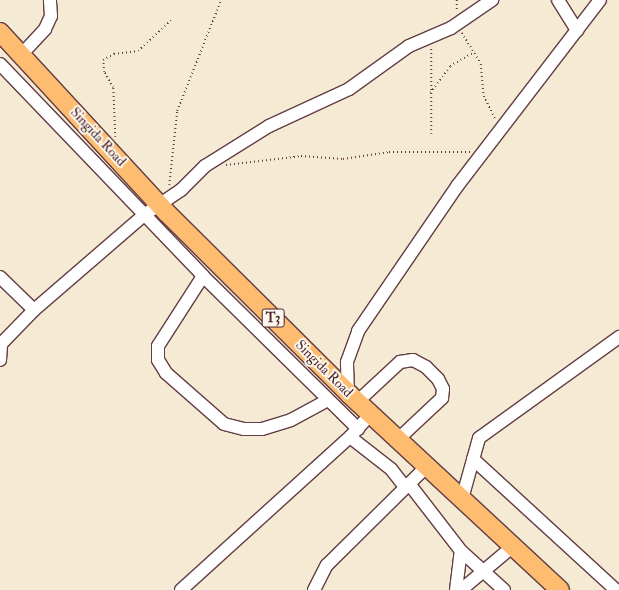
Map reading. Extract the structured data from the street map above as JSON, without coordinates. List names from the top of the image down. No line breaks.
{"streets":{"highway":["Singida Road","T3"]}}
